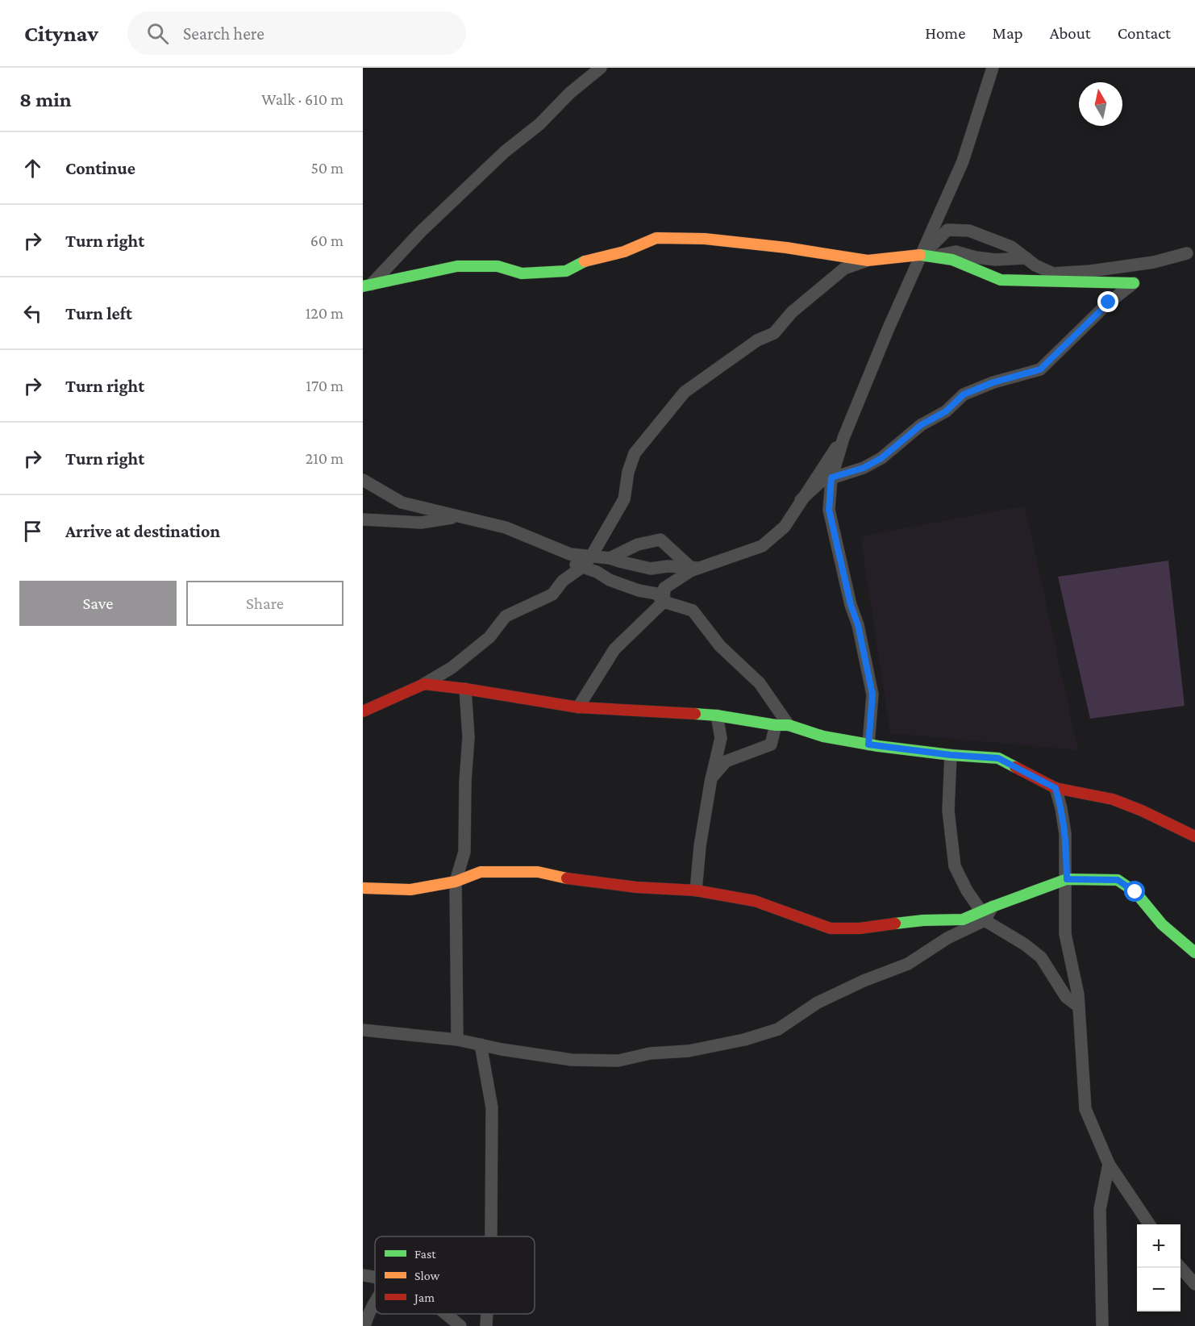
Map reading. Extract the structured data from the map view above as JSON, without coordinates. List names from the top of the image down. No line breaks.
{"legend":["Fast","Slow","Jam"],"north":"top","page":{"header":"Citynav","search":"Search here","nav":["Home","Map","About","Contact"],"heading":["8 min","Walk · 610 m"],"list":[["Continue","50 m"],["Turn right","60 m"],["Turn left","120 m"],["Turn right","170 m"],["Turn right","210 m"],"Arrive at destination"],"buttons":["Save","Share"],"map_buttons":["+","−"]}}
